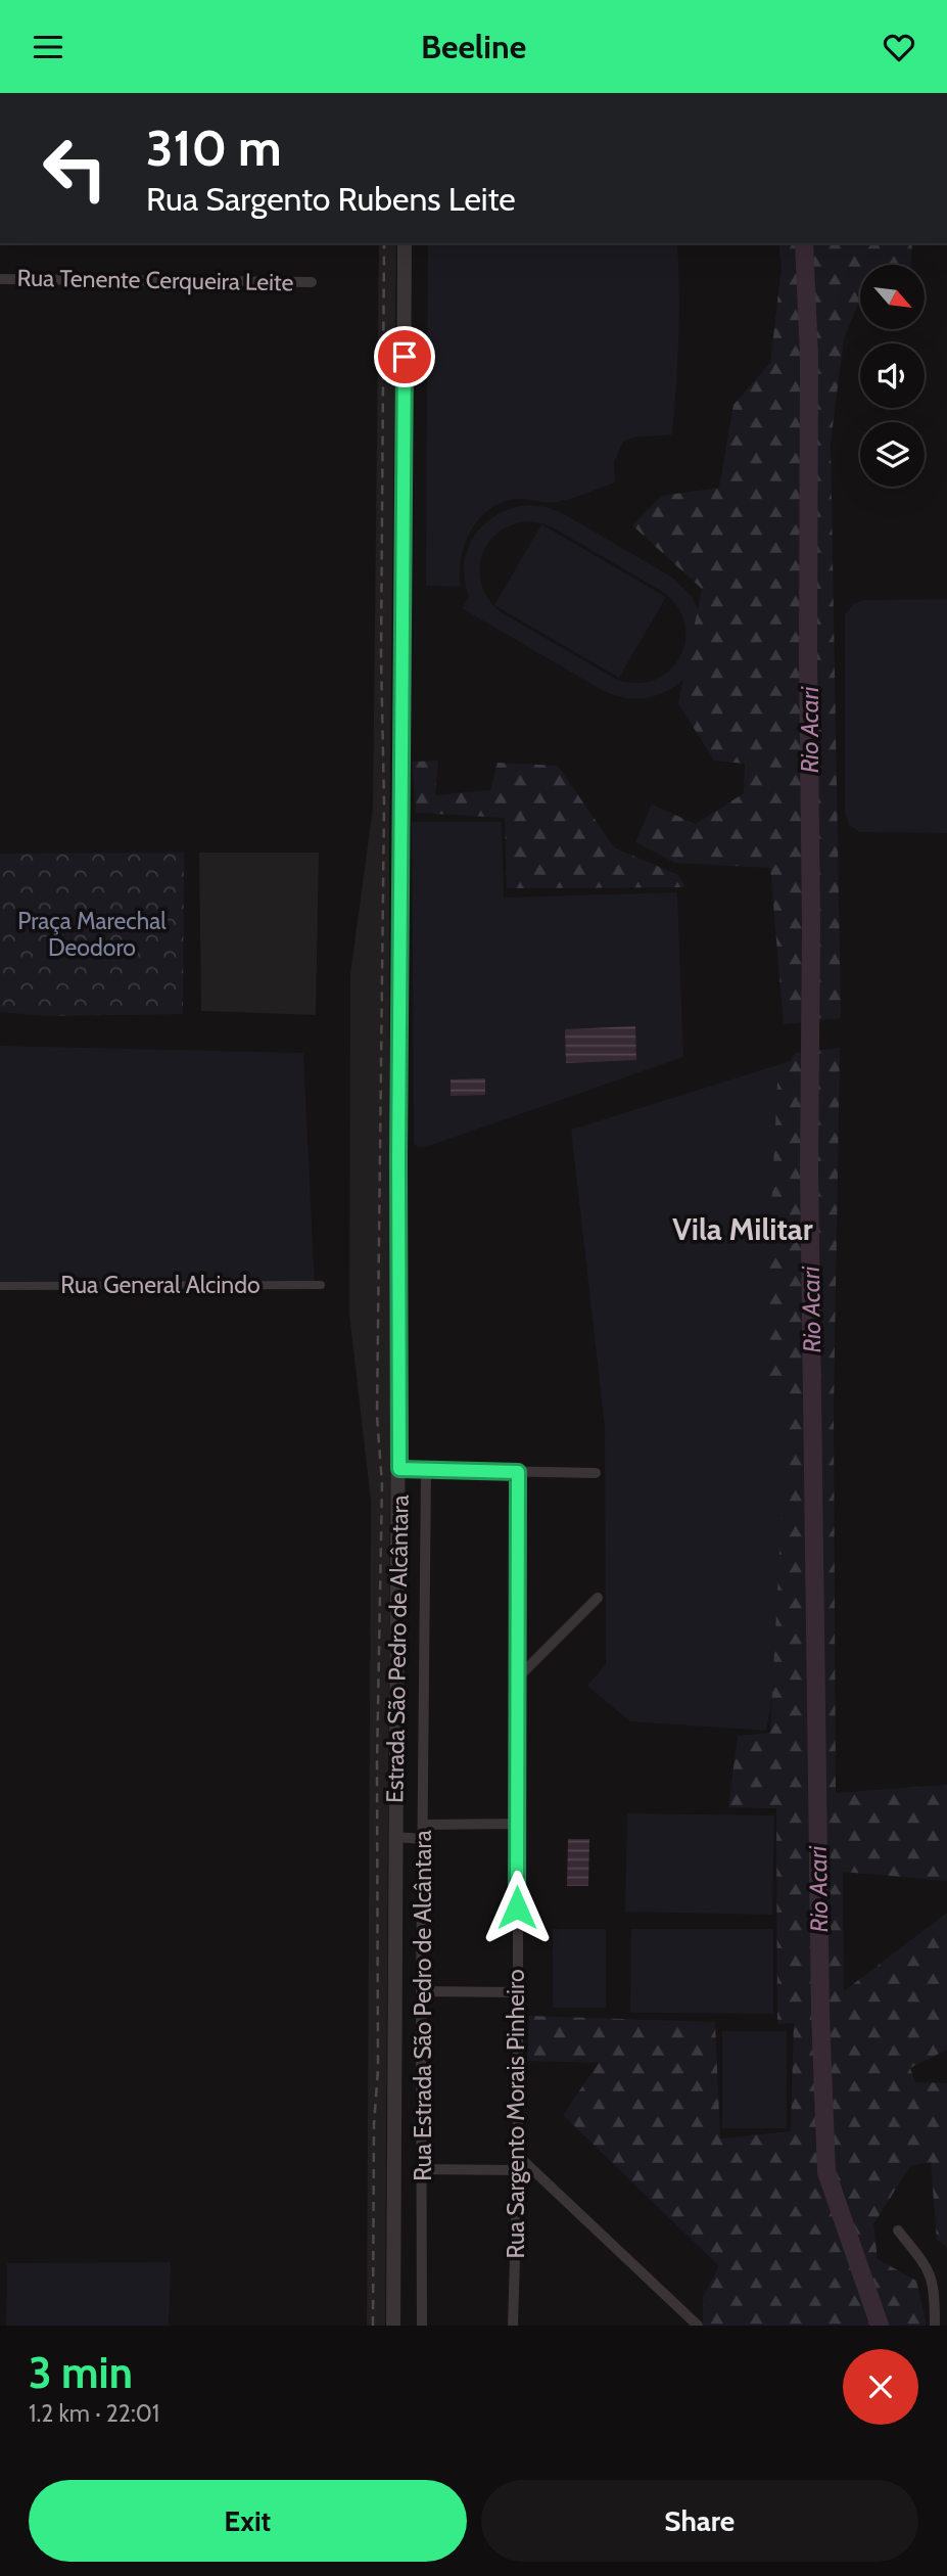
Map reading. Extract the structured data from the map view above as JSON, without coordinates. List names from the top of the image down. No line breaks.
{"streets":{"street":["Rua Tenente Cerqueira Leite","Rua General Alcindo","Estrada São Pedro de Alcântara","Rua Estrada São Pedro de Alcântara","Rua Sargento Morais Pinheiro"]},"districts":["Vila Militar"],"water":["Rio Acari"],"parks":["Praça Marechal Deodoro"],"north":"bottom right","page":{"header":"Beeline","turn":["310 m","Rua Sargento Rubens Leite"],"heading":["3 min","1.2 km · 22:01"],"buttons":["Exit","Share"]}}
